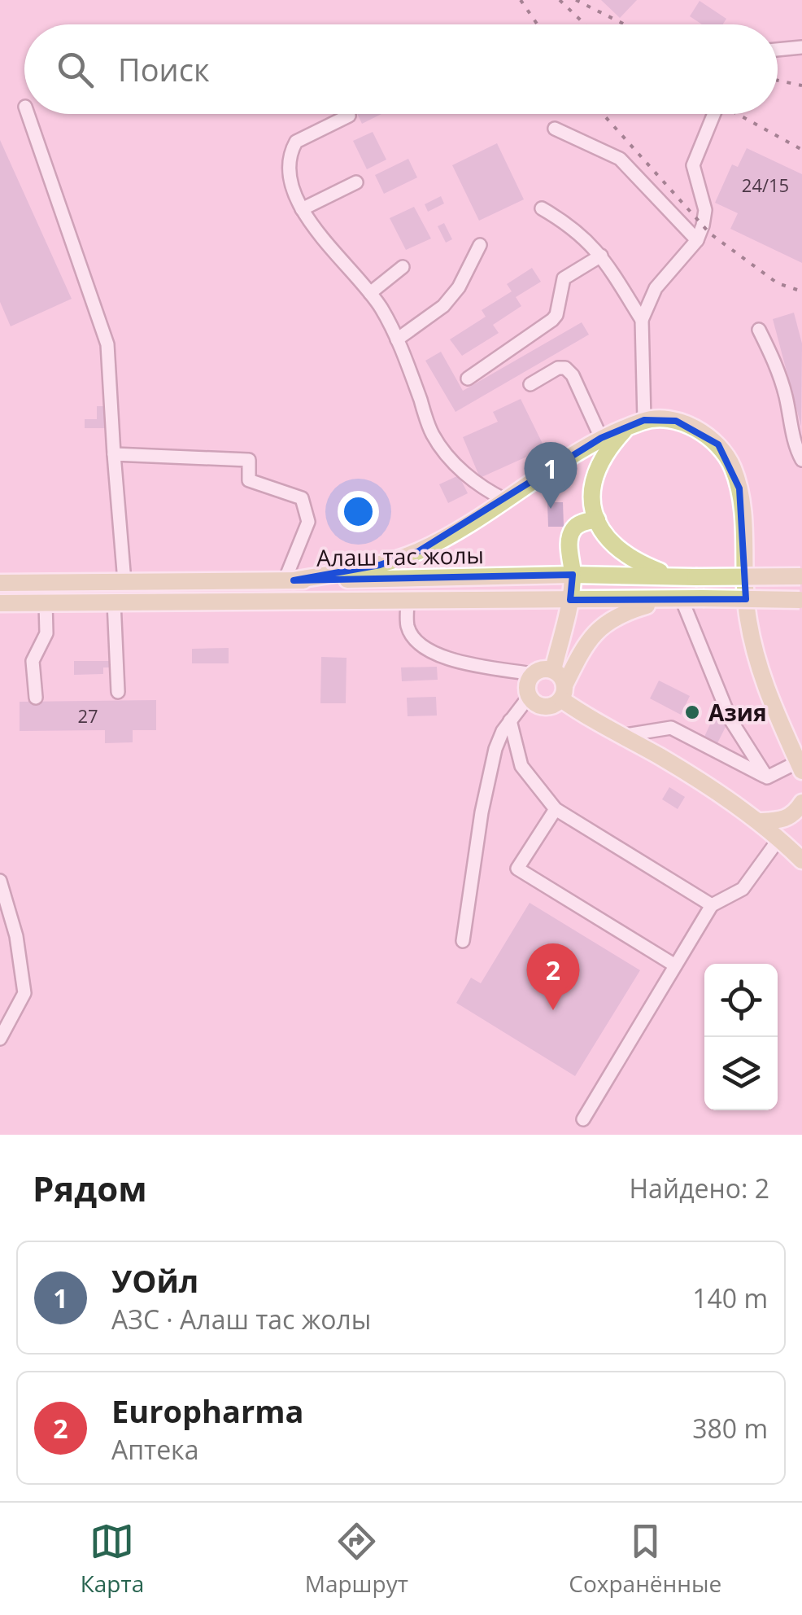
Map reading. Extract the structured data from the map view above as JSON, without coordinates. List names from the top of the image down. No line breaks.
{"streets":{"main road":["Алаш тас жолы"]},"places":["Азия"],"house_numbers":["24/15","27"],"page":{"search":"Поиск","pins":["1","2"],"heading":["Рядом","Найдено: 2"],"list":[{"mark":"1","name":"УОйл","note":"АЗС · Алаш тас жолы","value":"140 m"},{"mark":"2","name":"Europharma","note":"Аптека","value":"380 m"}],"nav":["Карта","Маршрут","Сохранённые"]}}
